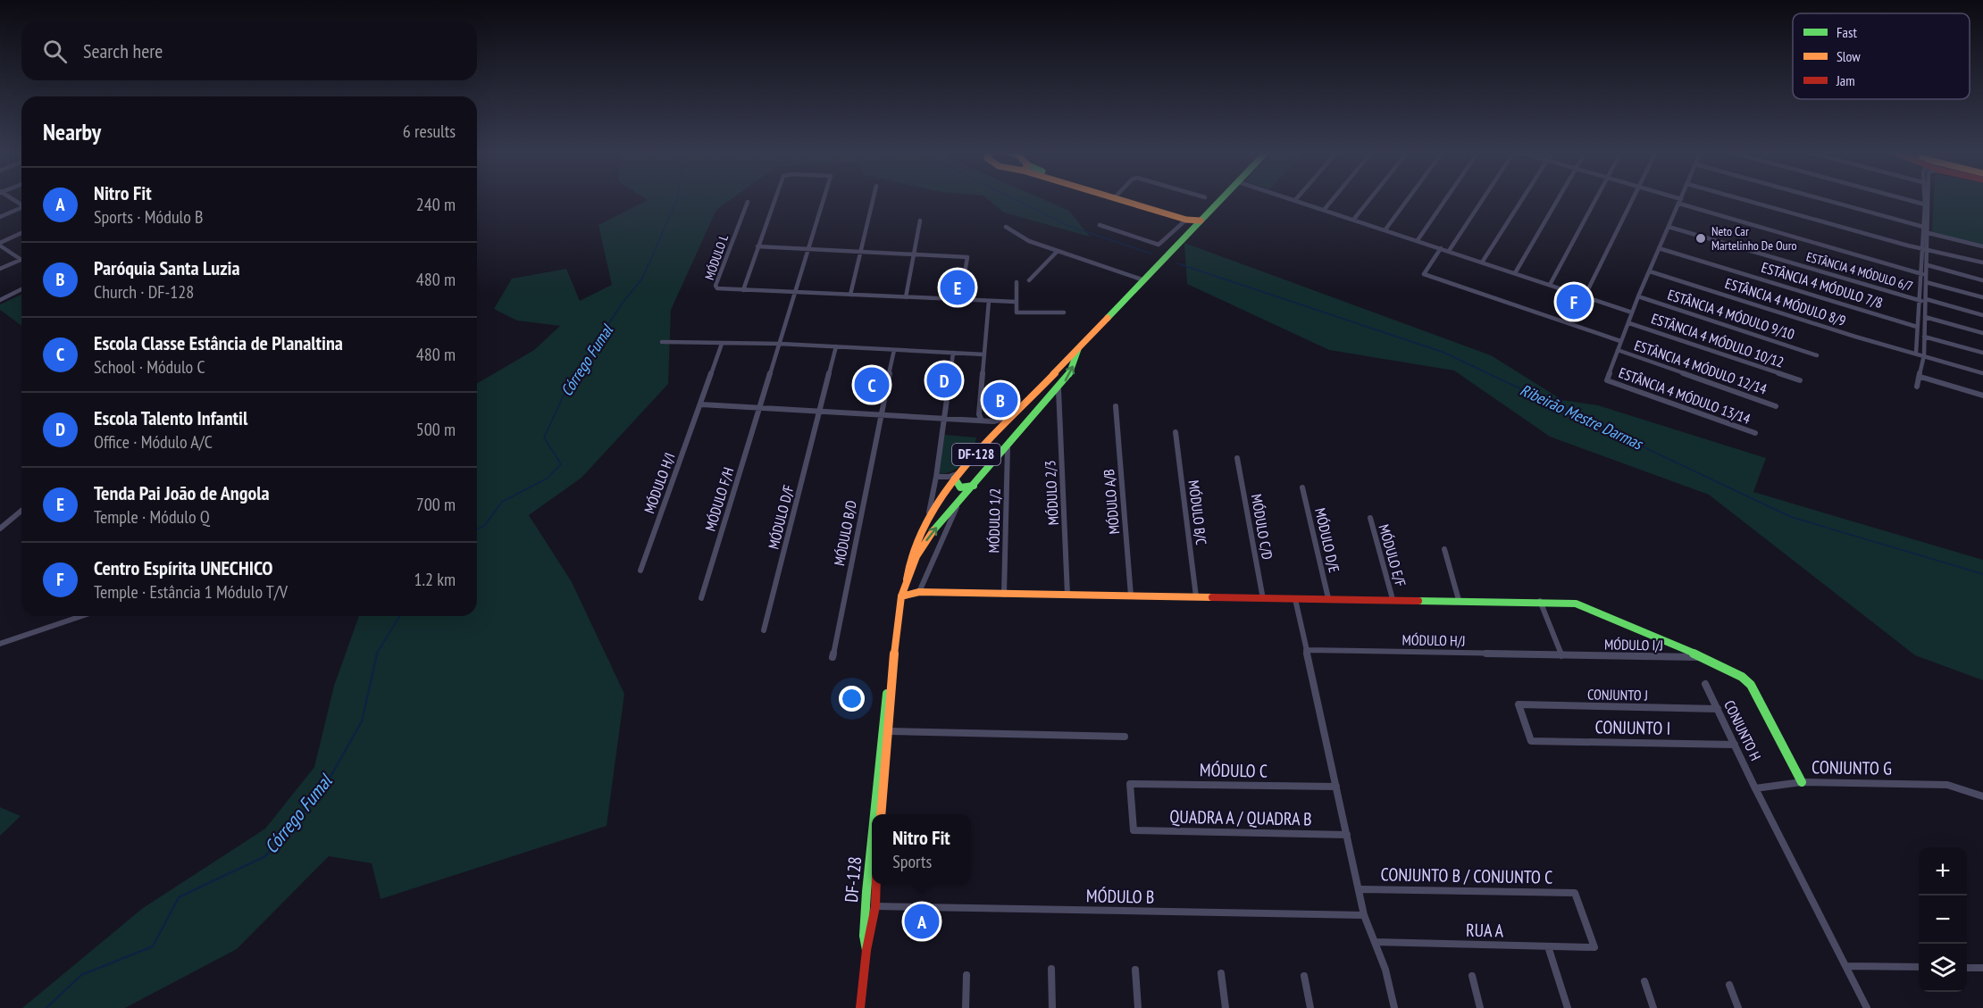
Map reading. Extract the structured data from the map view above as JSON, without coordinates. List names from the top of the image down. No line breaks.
{"streets":{"main road":["DF-128","CONJUNTO H"],"street":["MÓDULO L","ESTÂNCIA 4 MÓDULO 6/7","ESTÂNCIA 4 MÓDULO 7/8","ESTÂNCIA 4 MÓDULO 8/9","ESTÂNCIA 4 MÓDULO 9/10","ESTÂNCIA 4 MÓDULO 10/12","ESTÂNCIA 4 MÓDULO 12/14","ESTÂNCIA 4 MÓDULO 13/14","MÓDULO H/I","MÓDULO 2/3","MÓDULO F/H","MÓDULO A/B","MÓDULO B/C","MÓDULO D/F","MÓDULO 1/2","MÓDULO C/D","MÓDULO B/D","MÓDULO D/E","MÓDULO E/F","MÓDULO H/J","MÓDULO I/J","CONJUNTO J","CONJUNTO I","CONJUNTO G","MÓDULO C","QUADRA A / QUADRA B","CONJUNTO B / CONJUNTO C","MÓDULO B","RUA A"]},"crossings":[["ESTÂNCIA 4 MÓDULO 12/14","ESTÂNCIA 4 MÓDULO 13/14"],["DF-128","MÓDULO 2/3"],["DF-128","MÓDULO 1/2"],["DF-128","MÓDULO B"],["MÓDULO H/J","MÓDULO I/J"],["MÓDULO I/J","CONJUNTO H"],["CONJUNTO J","CONJUNTO I"],["CONJUNTO J","CONJUNTO H"],["CONJUNTO I","CONJUNTO H"],["CONJUNTO H","CONJUNTO G"],["MÓDULO C","QUADRA A / QUADRA B"],["CONJUNTO B / CONJUNTO C","RUA A"]],"water":["Córrego Fumal","Ribeirão Mestre Darmas"],"places":["Neto Car Martelinho De Ouro"],"legend":["Fast","Slow","Jam"],"page":{"search":"Search here","heading":["Nearby","6 results"],"list":[{"mark":"A","name":"Nitro Fit","note":"Sports · Módulo B","value":"240 m"},{"mark":"B","name":"Paróquia Santa Luzia","note":"Church · DF-128","value":"480 m"},{"mark":"C","name":"Escola Classe Estância de Planaltina","note":"School · Módulo C","value":"480 m"},{"mark":"D","name":"Escola Talento Infantil","note":"Office · Módulo A/C","value":"500 m"},{"mark":"E","name":"Tenda Pai João de Angola","note":"Temple · Módulo Q","value":"700 m"},{"mark":"F","name":"Centro Espírita UNECHICO","note":"Temple · Estância 1 Módulo T/V","value":"1.2 km"}],"pins":["E","F","D","C","B","A"],"popup":["Nitro Fit","Sports"],"map_buttons":["+","−"]}}
